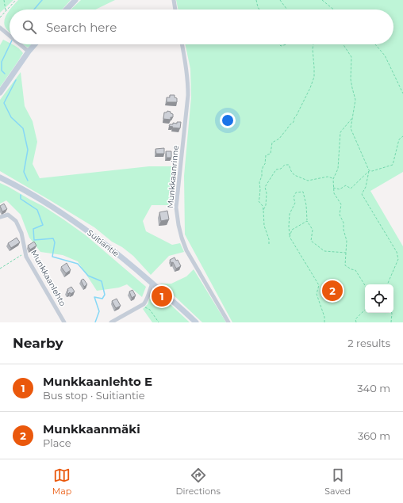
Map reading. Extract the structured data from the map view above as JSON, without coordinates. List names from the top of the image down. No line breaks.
{"streets":{"main road":["Suitiantie"],"street":["Munkkaanrinne","Munkkaanlehto"]},"page":{"search":"Search here","pins":["2","1"],"heading":["Nearby","2 results"],"list":[{"mark":"1","name":"Munkkaanlehto E","note":"Bus stop · Suitiantie","value":"340 m"},{"mark":"2","name":"Munkkaanmäki","note":"Place","value":"360 m"}],"nav":["Map","Directions","Saved"]}}
